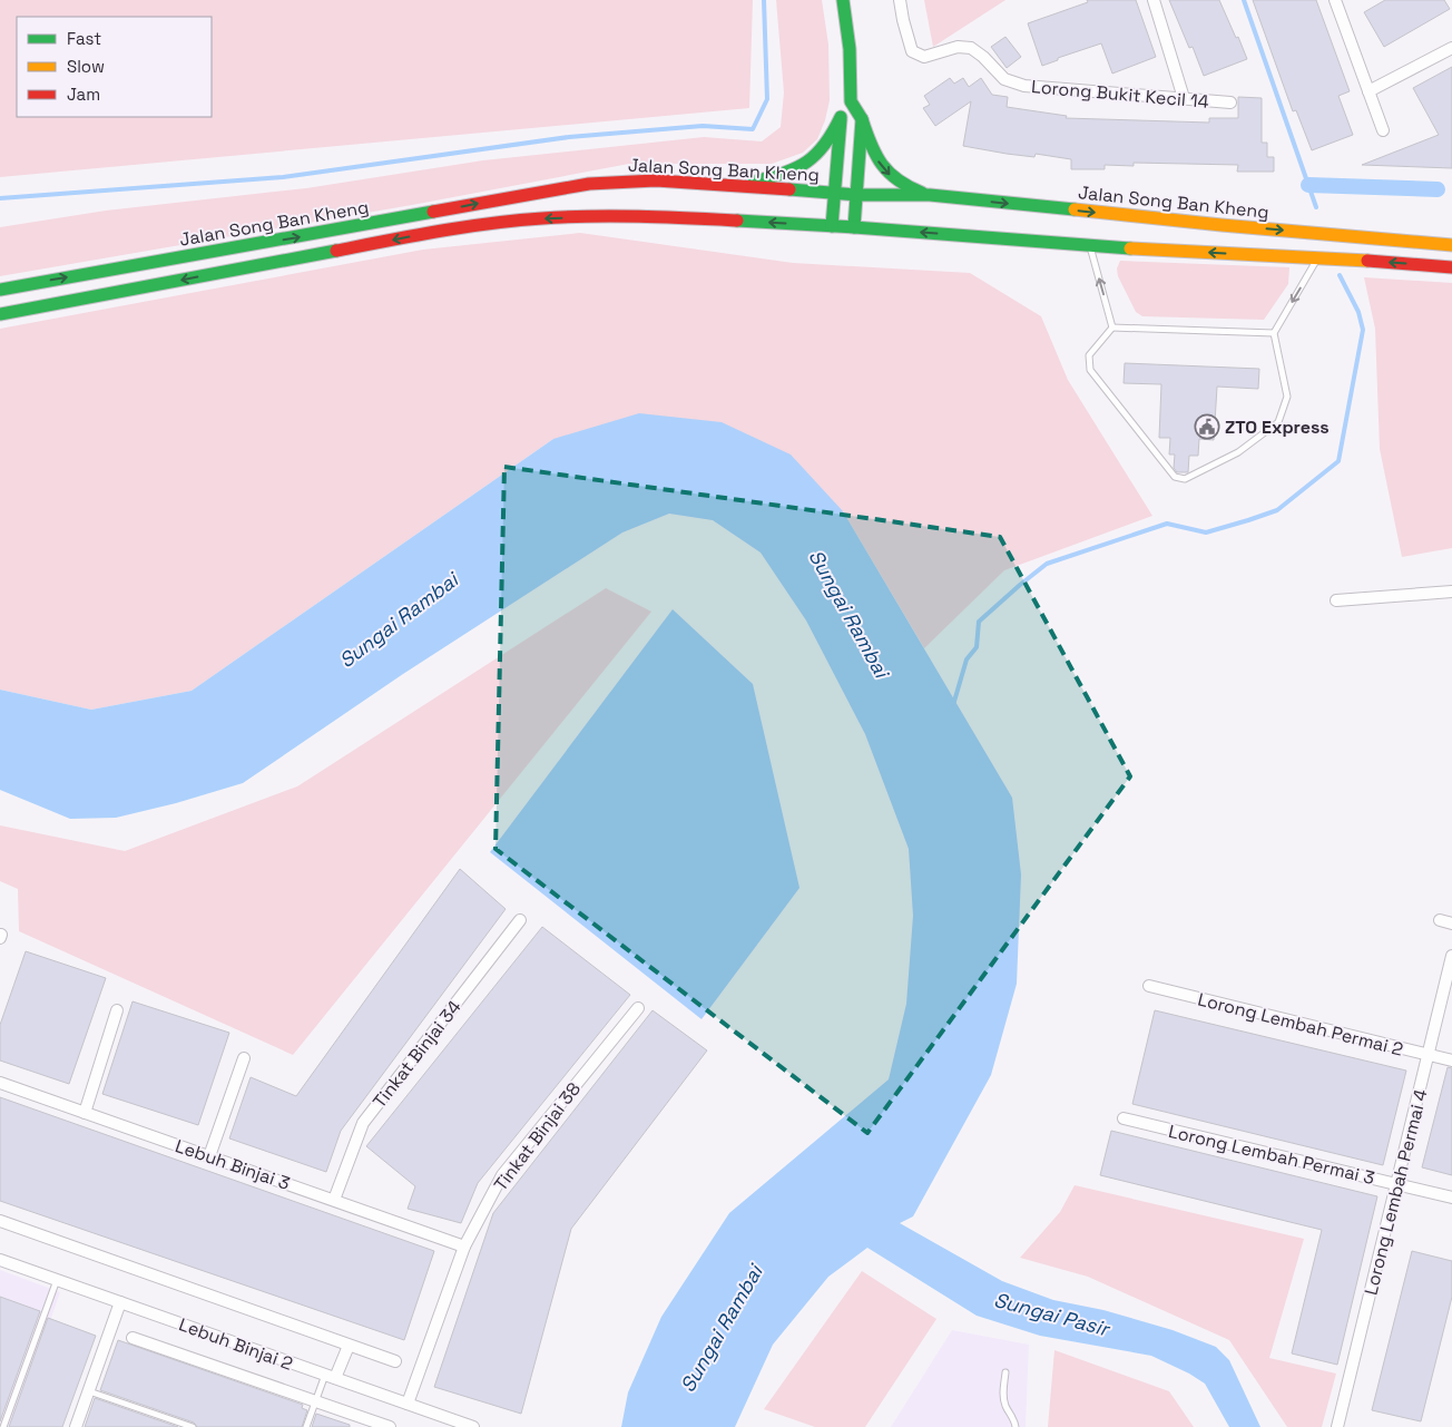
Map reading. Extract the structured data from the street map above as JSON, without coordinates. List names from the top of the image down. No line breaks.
{"streets":{"main road":["Jalan Song Ban Kheng"],"street":["Lorong Bukit Kecil 14","Lorong Lembah Permai 2","Tinkat Binjai 34","Tinkat Binjai 38","Lorong Lembah Permai 3","Lebuh Binjai 3","Lorong Lembah Permai 4","Lebuh Binjai 2"]},"crossings":[["Lorong Lembah Permai 2","Lorong Lembah Permai 4"],["Tinkat Binjai 34","Lebuh Binjai 3"],["Tinkat Binjai 38","Lebuh Binjai 3"],["Tinkat Binjai 38","Lebuh Binjai 2"],["Lorong Lembah Permai 3","Lorong Lembah Permai 4"]],"water":["Sungai Rambai","Sungai Pasir"],"places":{"public building":["ZTO Express"]},"legend":["Fast","Slow","Jam"]}
